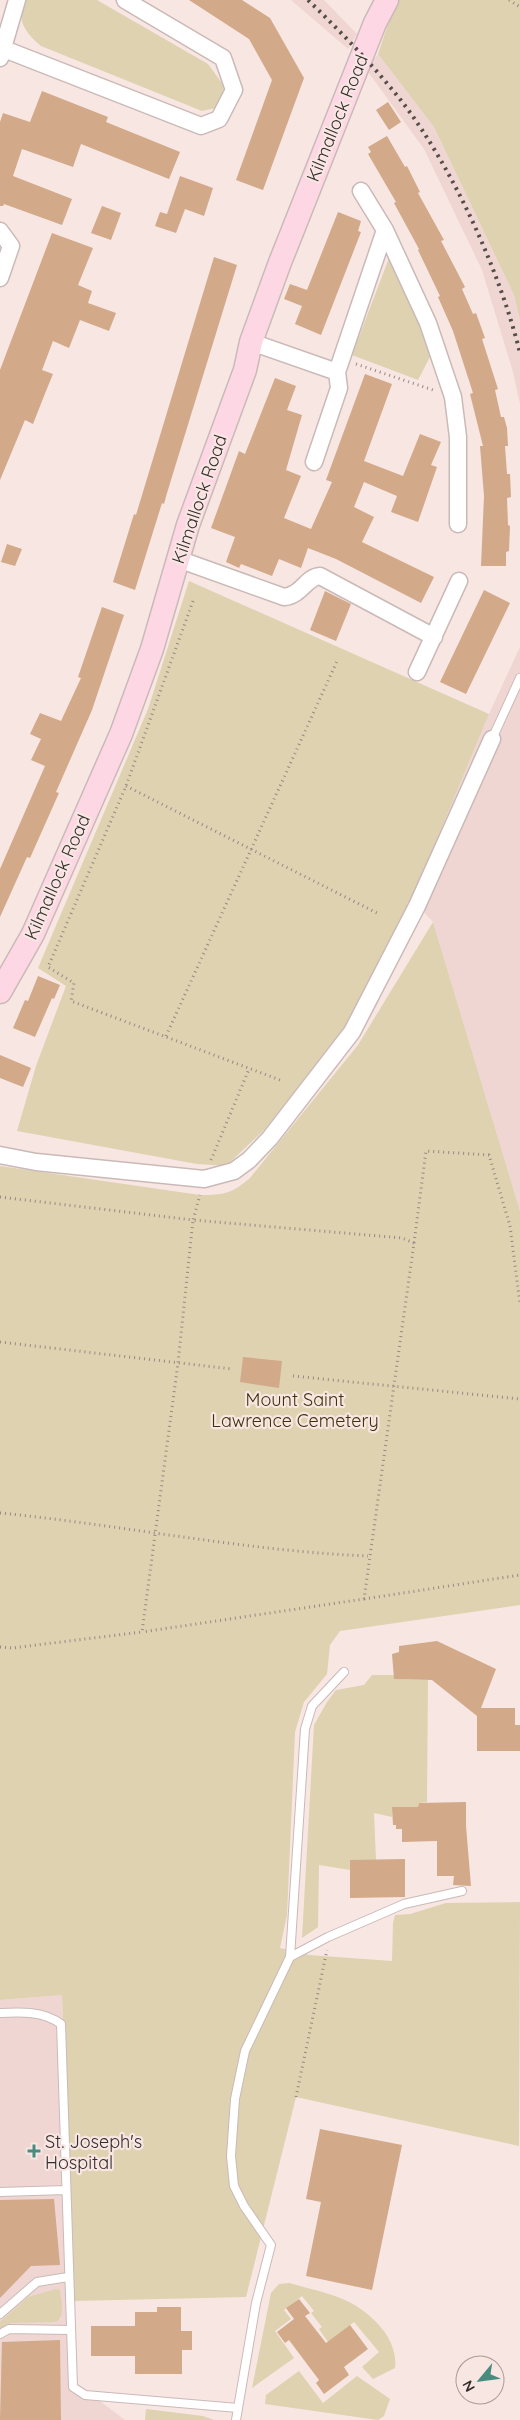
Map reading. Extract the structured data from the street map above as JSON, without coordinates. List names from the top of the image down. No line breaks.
{"streets":{"street":["Kilmallock Road"]},"parks":["Mount Saint Lawrence Cemetery"],"places":{"health":["St. Joseph's Hospital"]},"north":"bottom left"}
